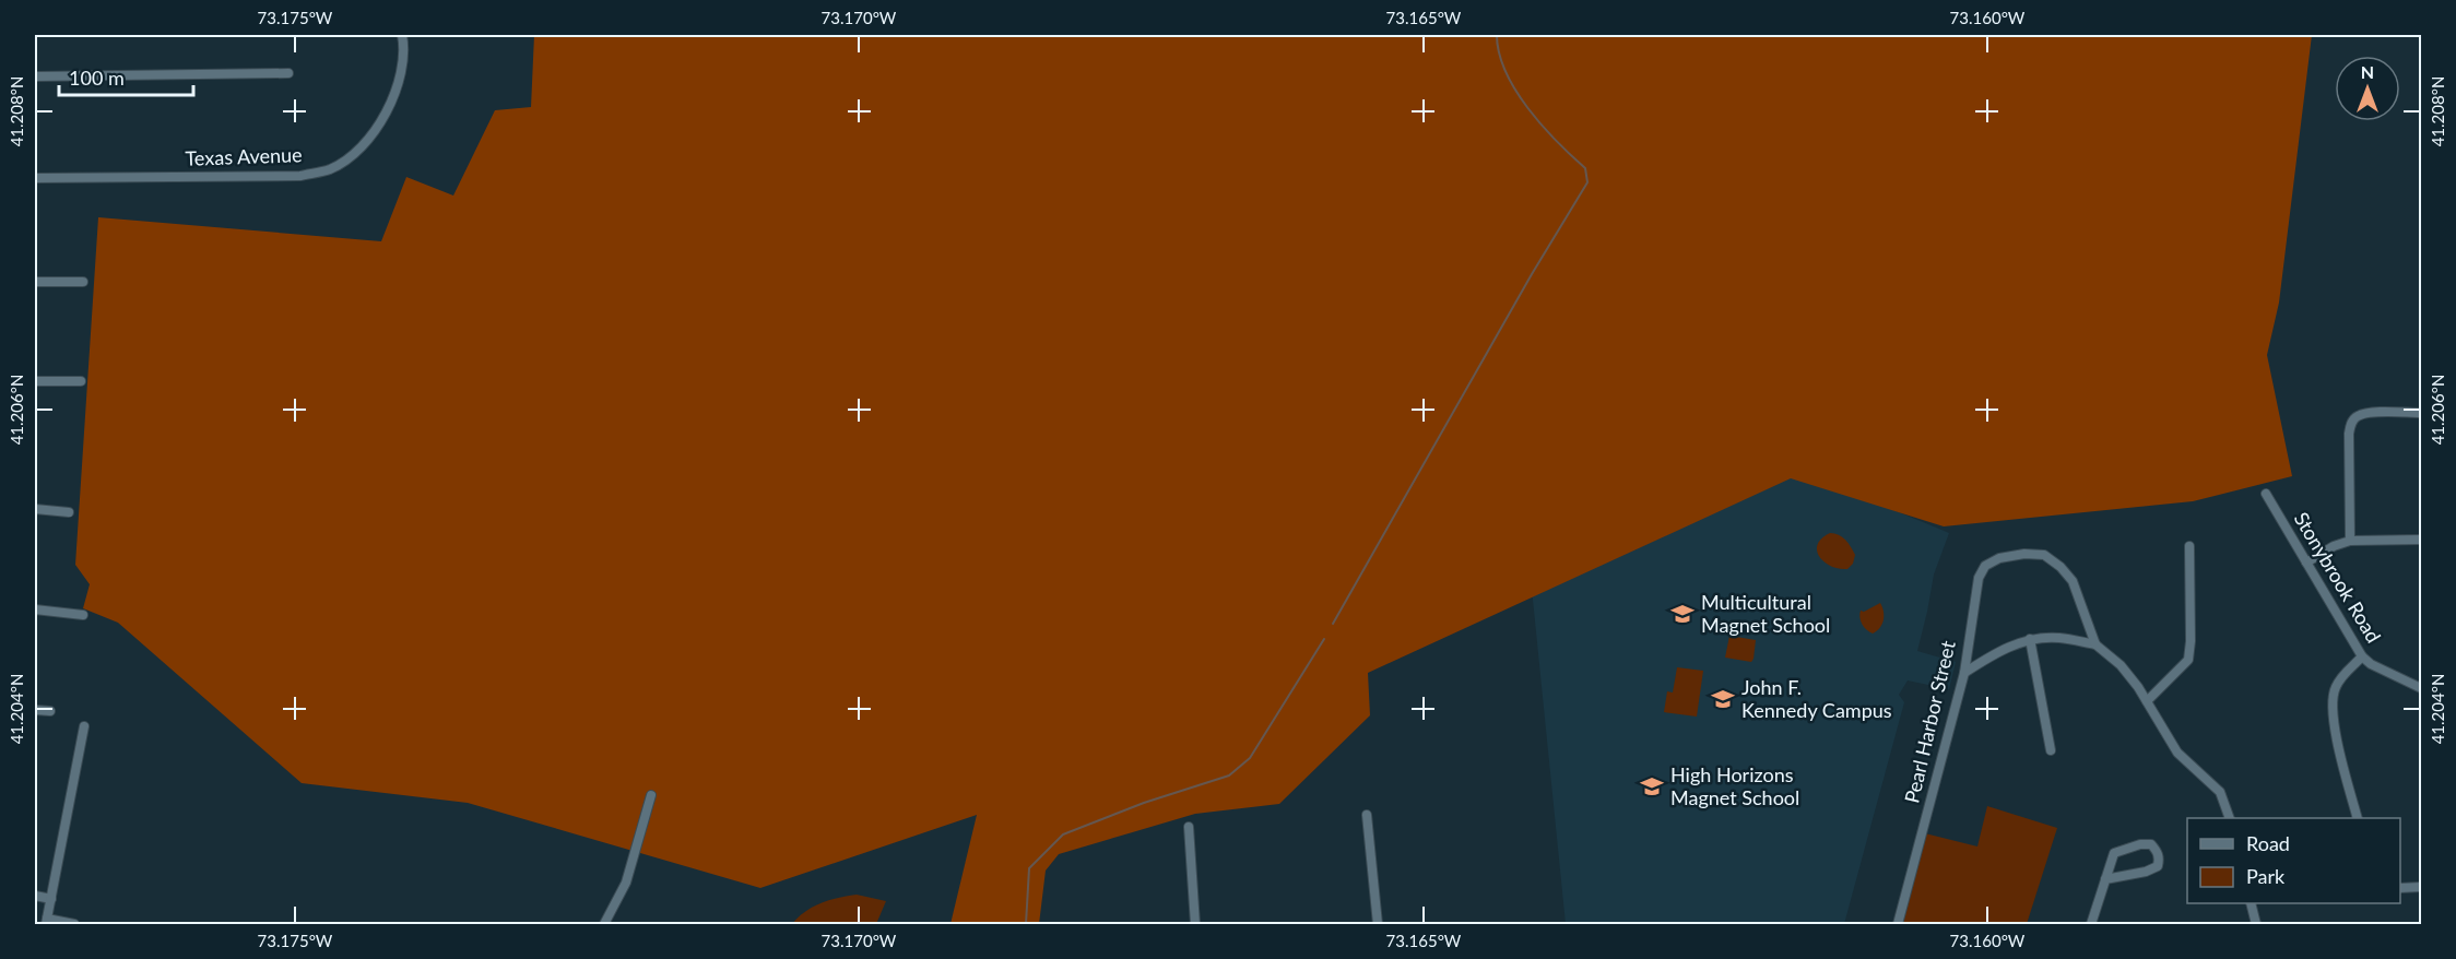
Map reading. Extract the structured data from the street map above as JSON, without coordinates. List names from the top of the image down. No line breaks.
{"streets":{"street":["Texas Avenue","Stonybrook Road","Pearl Harbor Street"]},"places":{"school or university":["Multicultural Magnet School","John F. Kennedy Campus","High Horizons Magnet School"]},"legend":["Road","Park"],"scale_bar":"100 m","north":"top","coordinates":["73.175°W","73.170°W","73.165°W","73.160°W","41.208°N","41.206°N","41.204°N"]}
